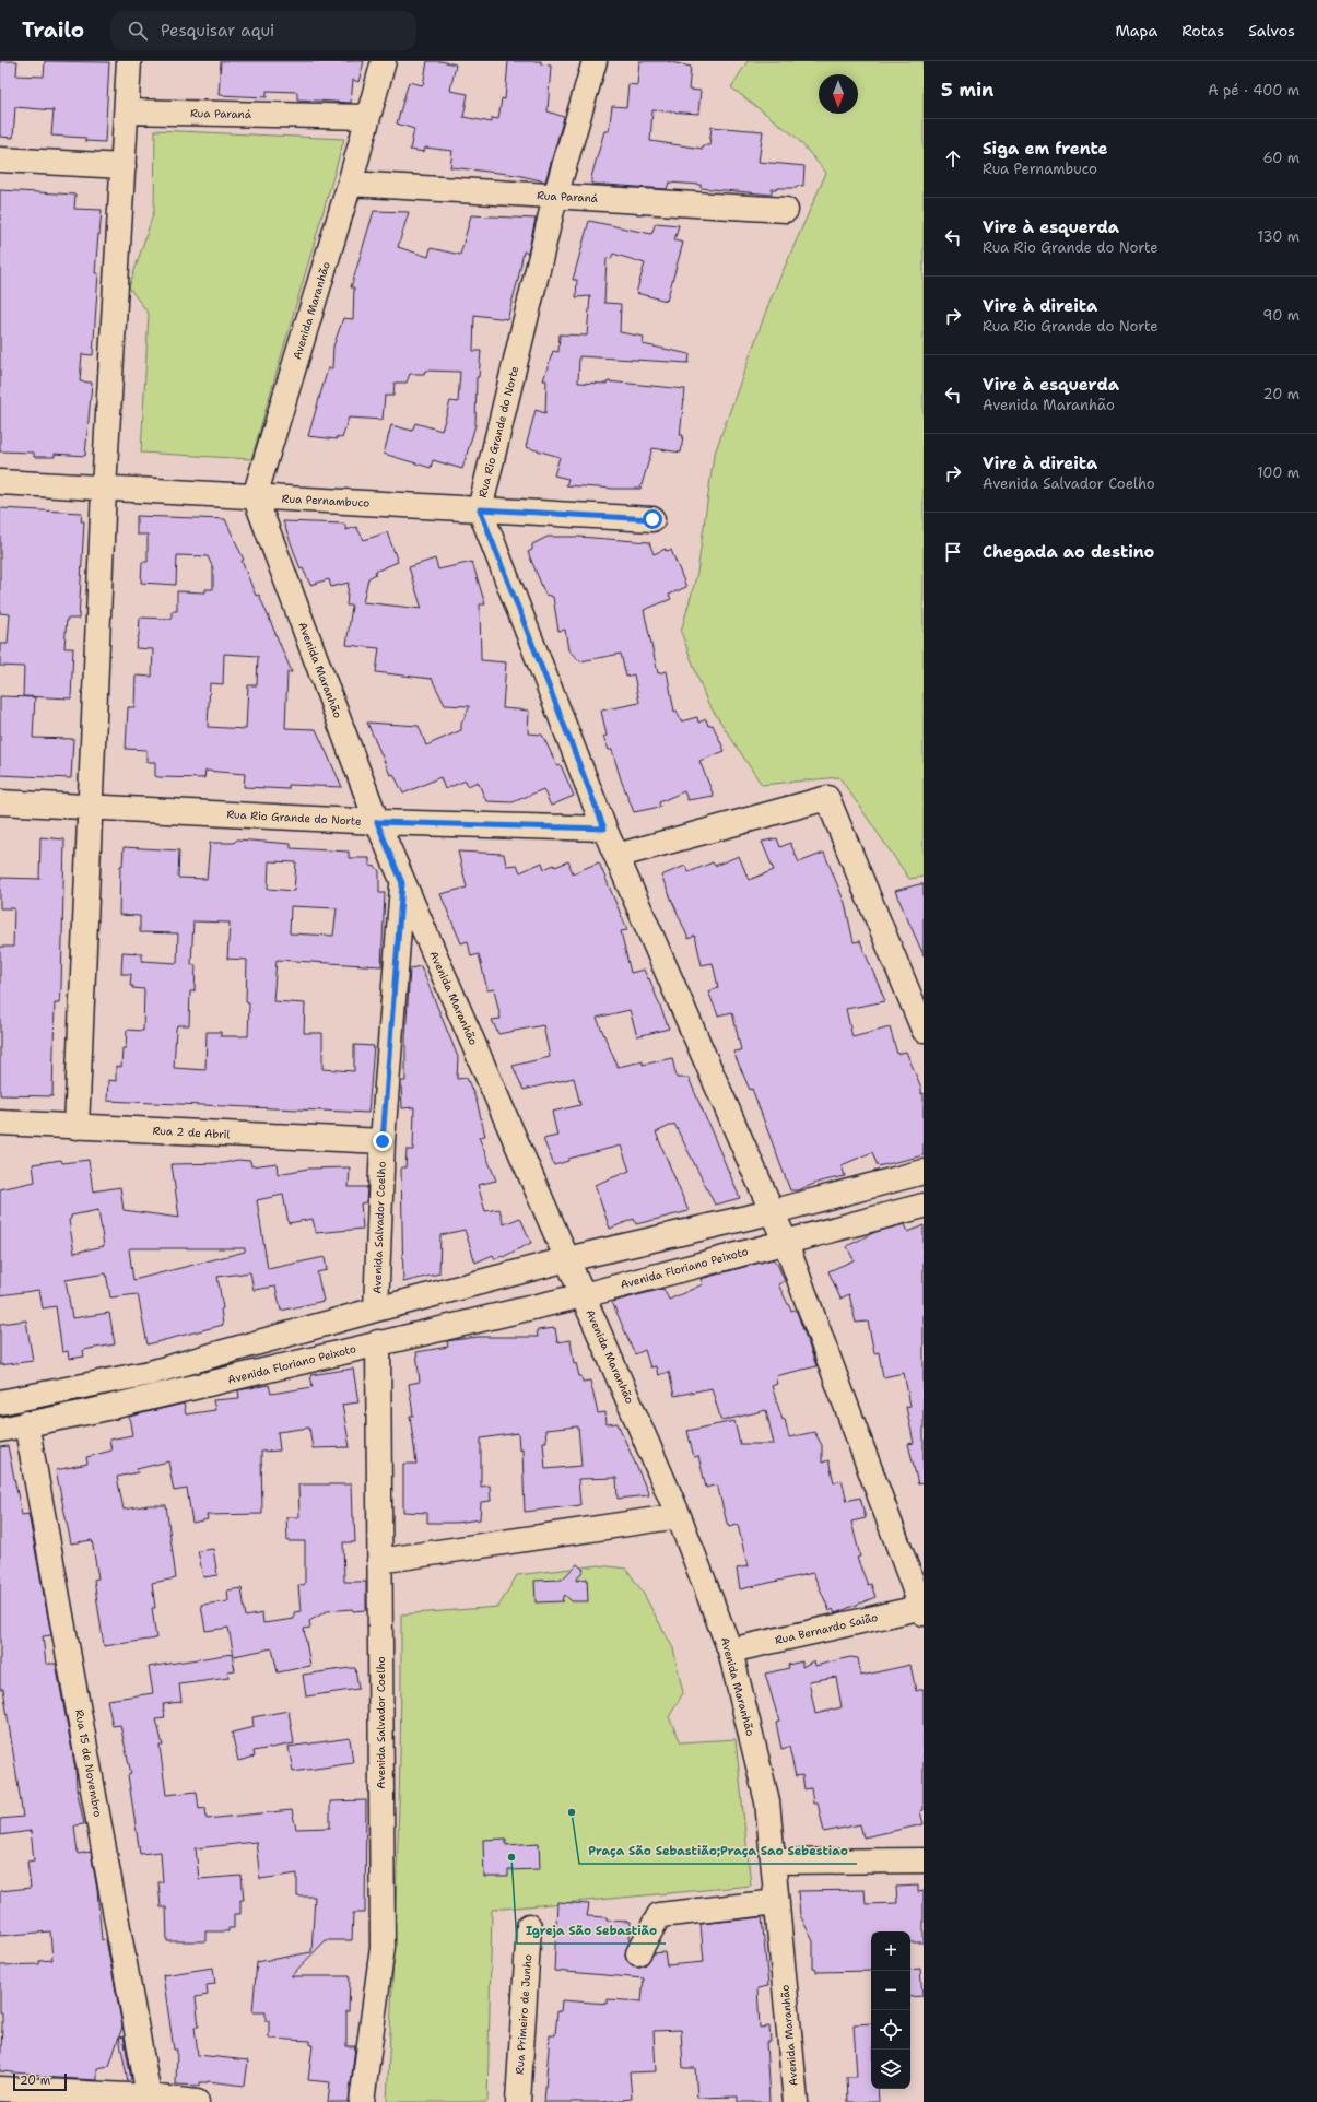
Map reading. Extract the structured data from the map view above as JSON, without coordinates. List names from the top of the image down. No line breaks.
{"streets":{"street":["Rua Paraná","Avenida Maranhão","Rua Rio Grande do Norte","Rua Pernambuco","Rua 2 de Abril","Avenida Salvador Coelho","Avenida Floriano Peixoto","Rua Bernardo Saião","Rua 15 de Novembro","Rua Primeiro de Junho"]},"crossings":[["Rua Paraná","Avenida Maranhão"],["Rua Paraná","Rua Rio Grande do Norte"],["Avenida Maranhão","Rua Rio Grande do Norte"],["Avenida Maranhão","Rua Pernambuco"],["Avenida Maranhão","Avenida Salvador Coelho"],["Avenida Maranhão","Avenida Floriano Peixoto"],["Avenida Maranhão","Rua Bernardo Saião"],["Rua Rio Grande do Norte","Rua Pernambuco"],["Rua 2 de Abril","Avenida Salvador Coelho"],["Avenida Salvador Coelho","Avenida Floriano Peixoto"],["Avenida Floriano Peixoto","Rua 15 de Novembro"]],"places":["Praça São Sebastião;Praça Sao Sebestiao","Igreja São Sebastião"],"scale_bar":"20 m","north":"bottom","page":{"header":"Trailo","search":"Pesquisar aqui","nav":["Mapa","Rotas","Salvos"],"heading":["5 min","A pé · 400 m"],"list":[["Siga em frente","Rua Pernambuco","60 m"],["Vire à esquerda","Rua Rio Grande do Norte","130 m"],["Vire à direita","Rua Rio Grande do Norte","90 m"],["Vire à esquerda","Avenida Maranhão","20 m"],["Vire à direita","Avenida Salvador Coelho","100 m"],"Chegada ao destino"],"map_buttons":["+","−"],"scale":"20 m"}}
